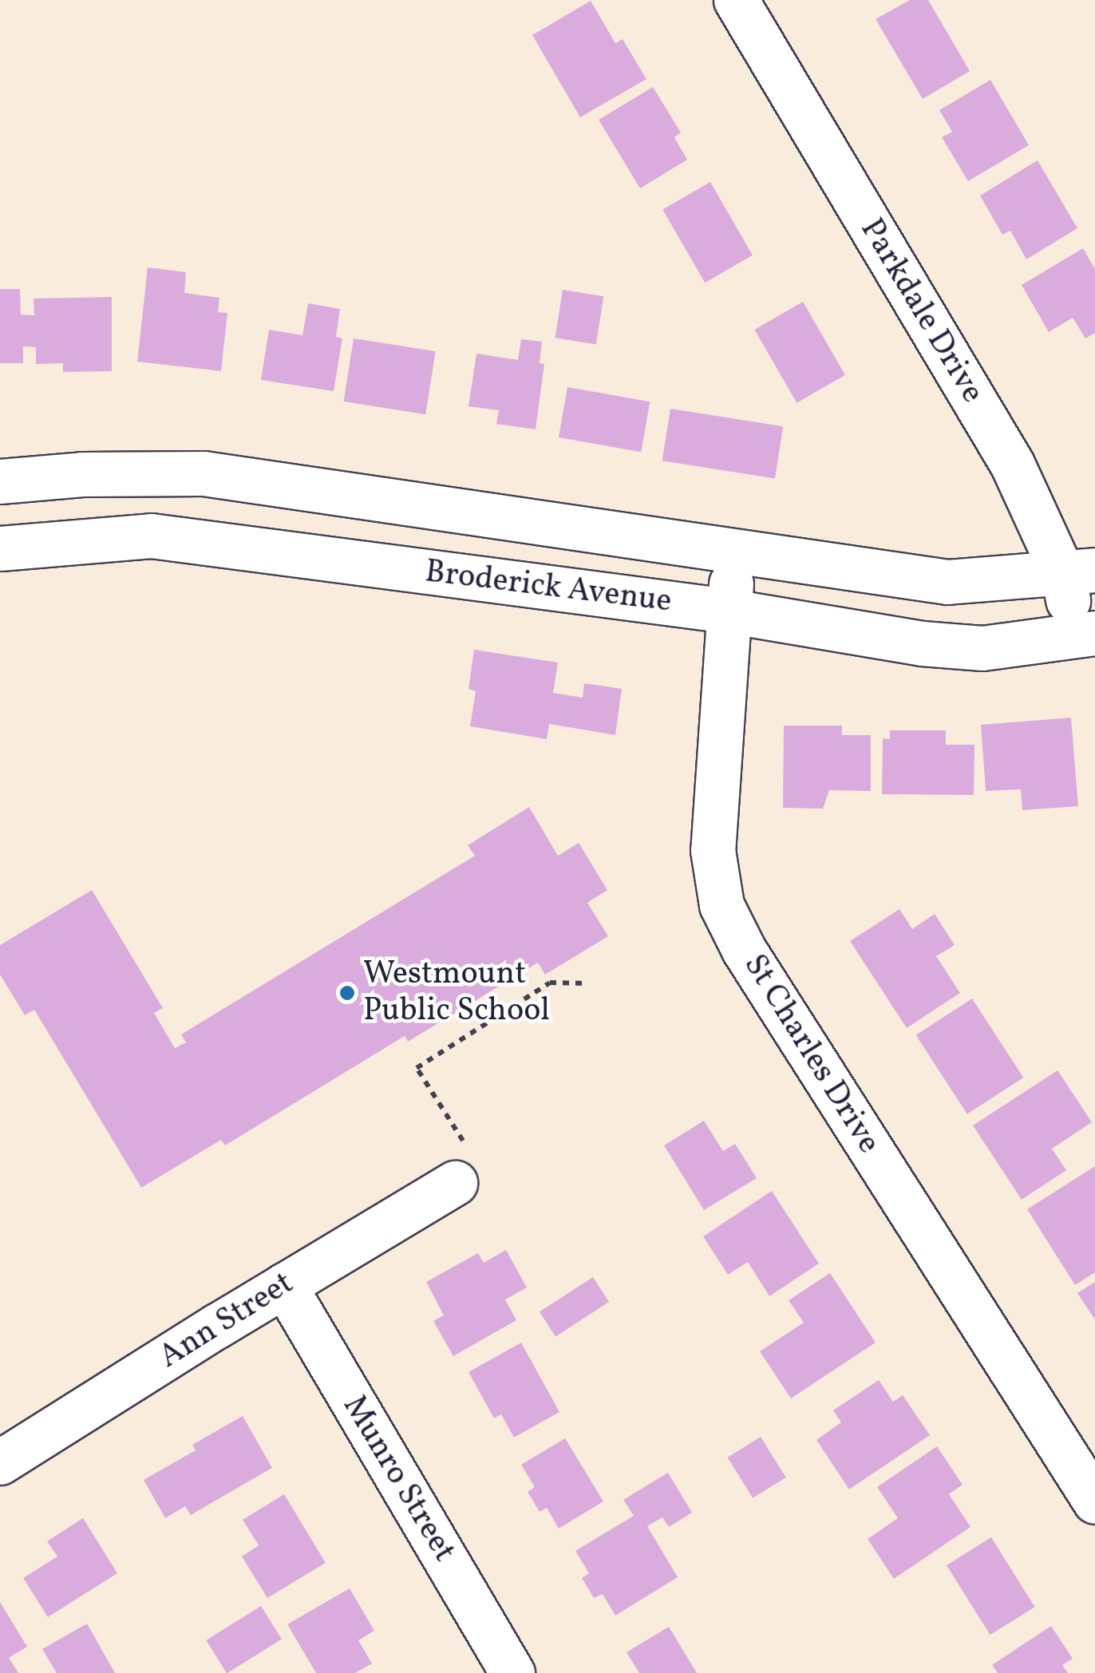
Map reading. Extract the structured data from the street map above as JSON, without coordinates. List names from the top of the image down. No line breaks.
{"streets":{"street":["Parkdale Drive","Broderick Avenue","St Charles Drive","Ann Street","Munro Street"]},"crossings":[["Parkdale Drive","Broderick Avenue"],["Broderick Avenue","St Charles Drive"],["Ann Street","Munro Street"]],"places":["Westmount Public School"]}
